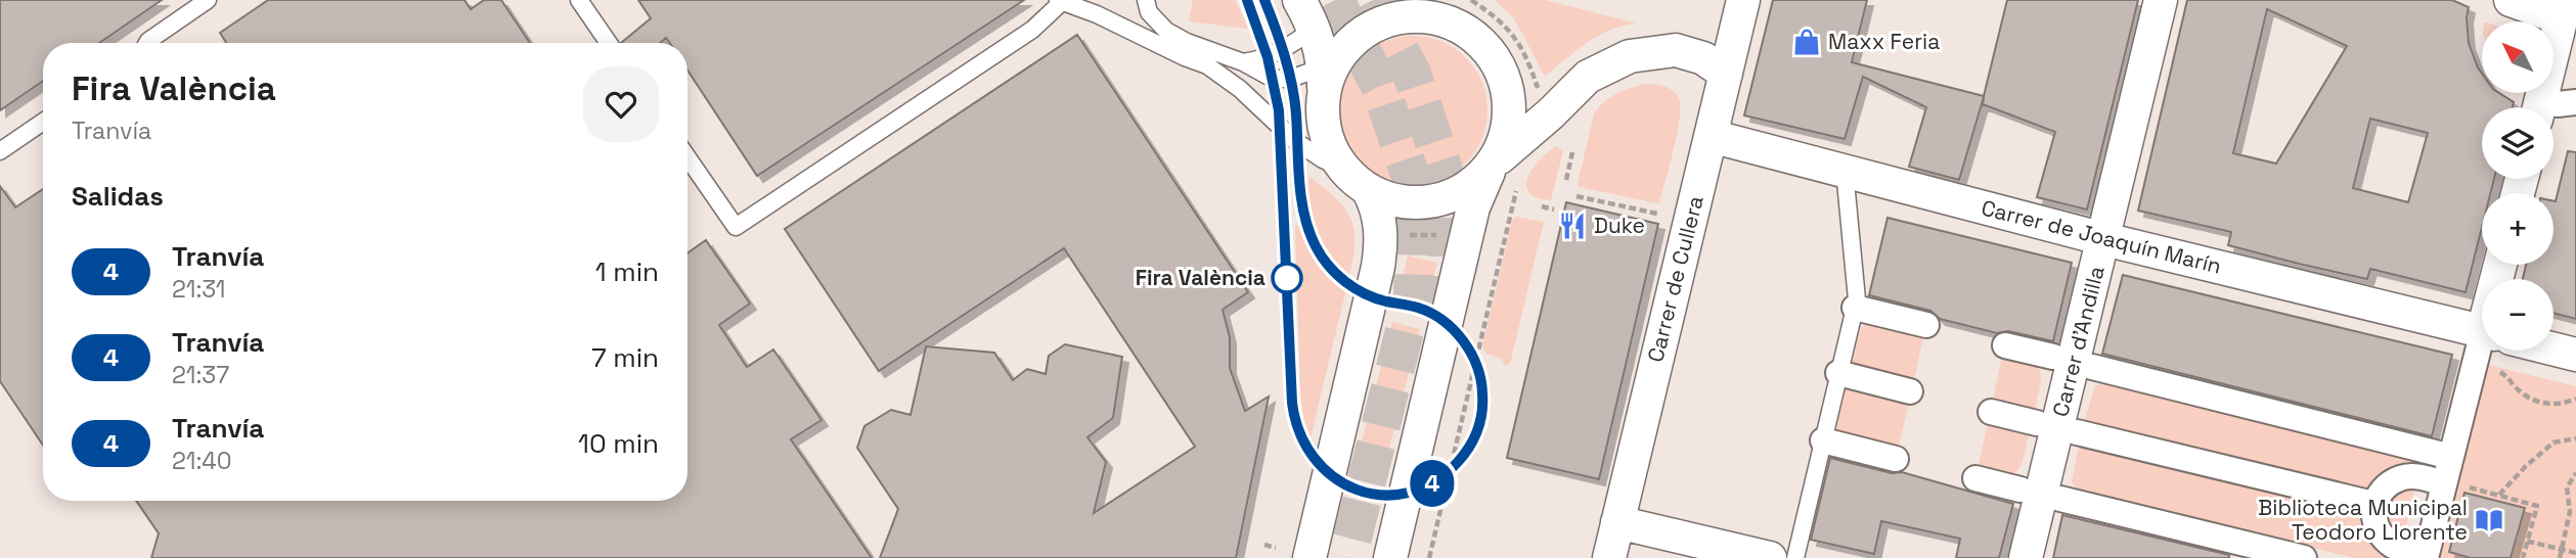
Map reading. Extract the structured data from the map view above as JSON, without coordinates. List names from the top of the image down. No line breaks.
{"streets":{"street":["Carrer de Joaquín Marín","Carrer de Cullera","Carrer d'Andilla"]},"crossings":[["Carrer de Joaquín Marín","Carrer de Cullera"],["Carrer de Joaquín Marín","Carrer d'Andilla"]],"places":{"shop":["Maxx Feria"],"restaurant":["Duke"],"other":["Fira València"],"library":["Biblioteca Municipal Teodoro Llorente"]},"lines":["tram line 4"],"north":"top left","page":{"on_map":"4","map_buttons":["+","−"],"heading":[["Fira València","Tranvía"],"Salidas"],"list":[{"mark":"4","name":"Tranvía","note":"21:31","value":"1 min"},{"mark":"4","name":"Tranvía","note":"21:37","value":"7 min"},{"mark":"4","name":"Tranvía","note":"21:40","value":"10 min"}]}}
